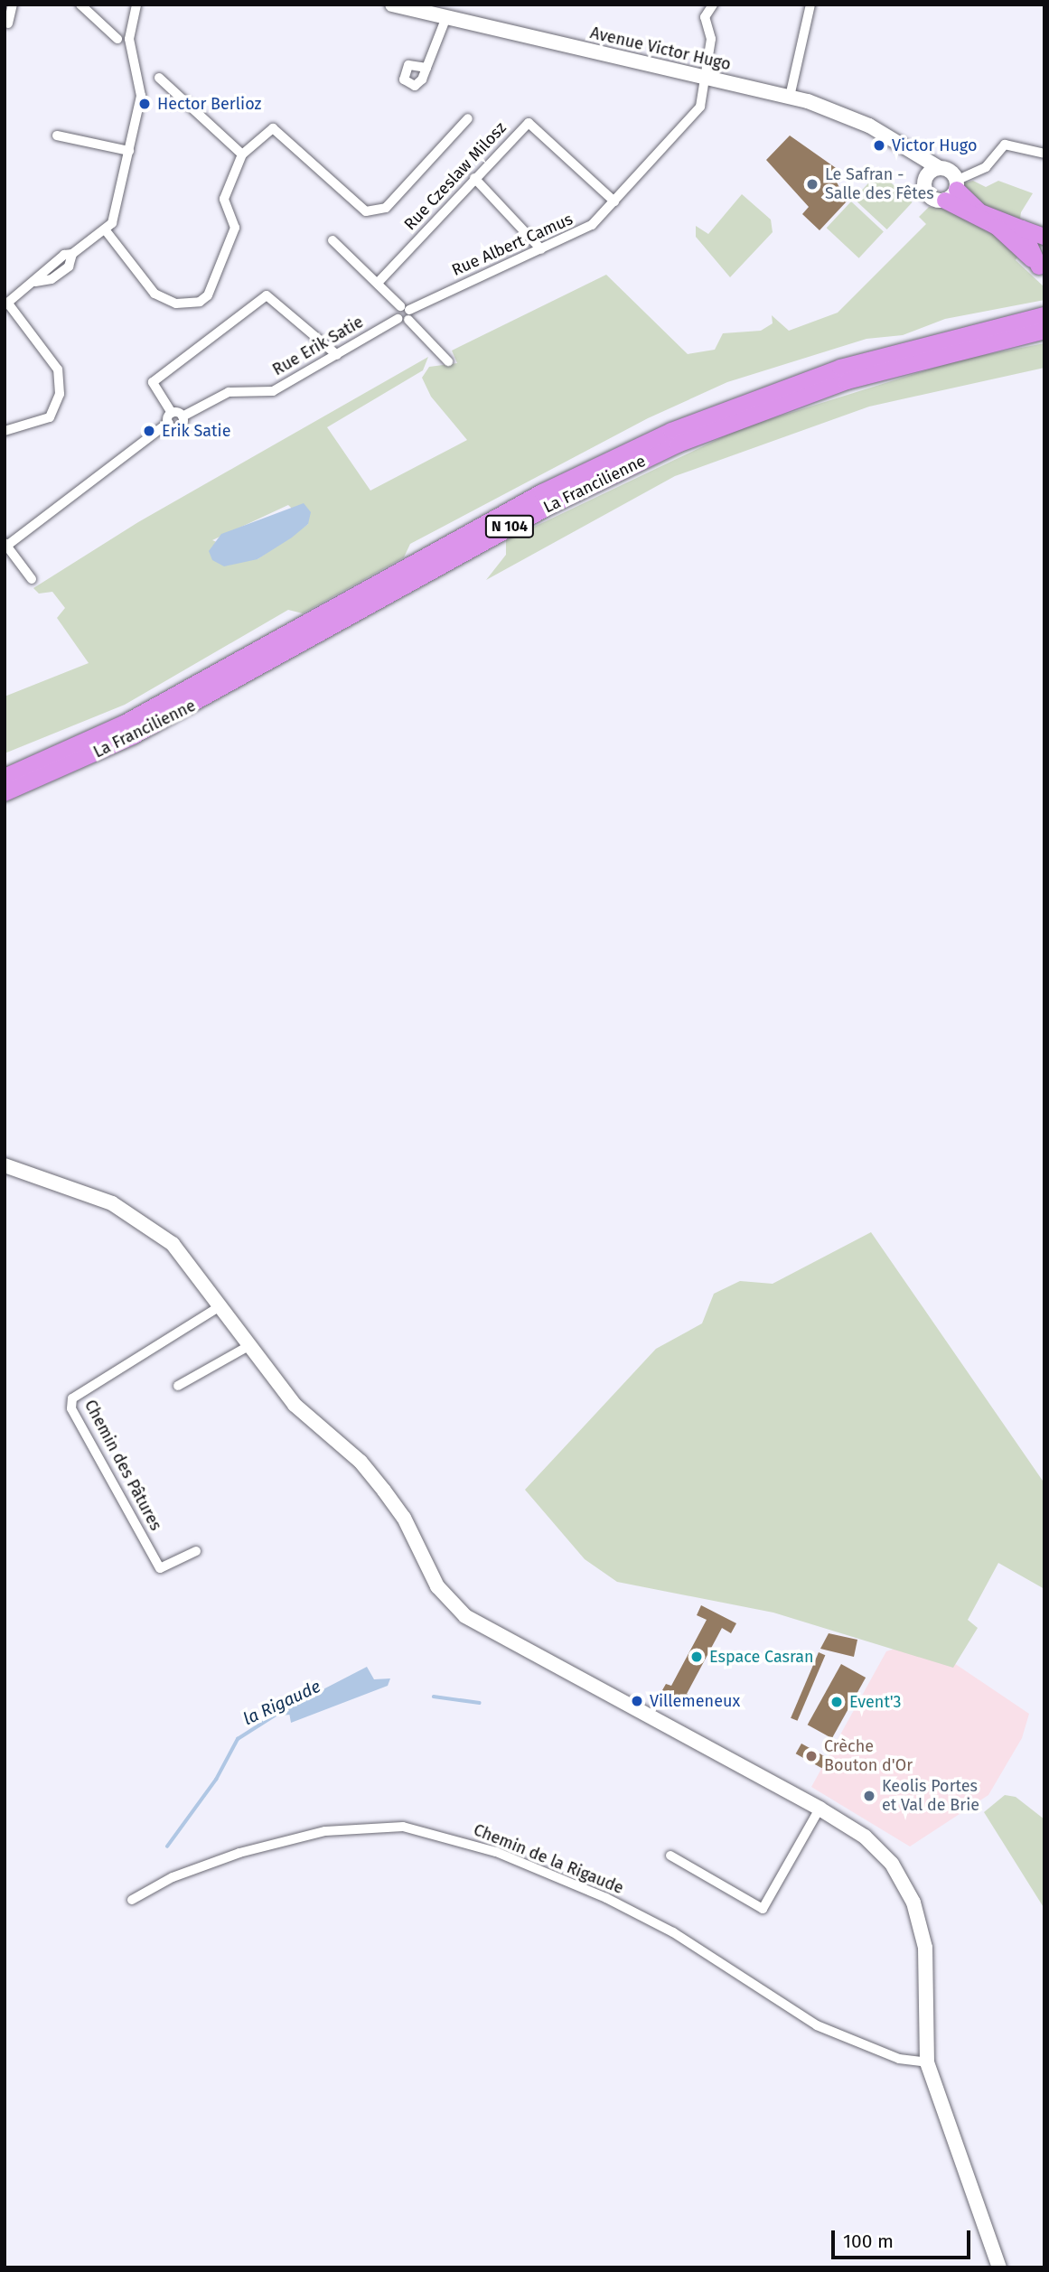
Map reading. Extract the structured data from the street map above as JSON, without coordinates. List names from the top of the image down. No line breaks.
{"streets":{"highway":["La Francilienne","N 104"],"main road":["Avenue Victor Hugo"],"street":["Rue Czeslaw Milosz","Rue Albert Camus","Rue Erik Satie","Chemin des Pâtures","Chemin de la Rigaude"]},"crossings":[["Avenue Victor Hugo","Rue Albert Camus"],["Rue Czeslaw Milosz","Rue Albert Camus"],["Rue Albert Camus","Rue Erik Satie"]],"water":["la Rigaude"],"places":["Hector Berlioz","Victor Hugo","Le Safran - Salle des Fêtes","Erik Satie","Espace Casran","Villemeneux","Event'3","Crèche Bouton d'Or","Keolis Portes et Val de Brie"],"scale_bar":"100 m"}
